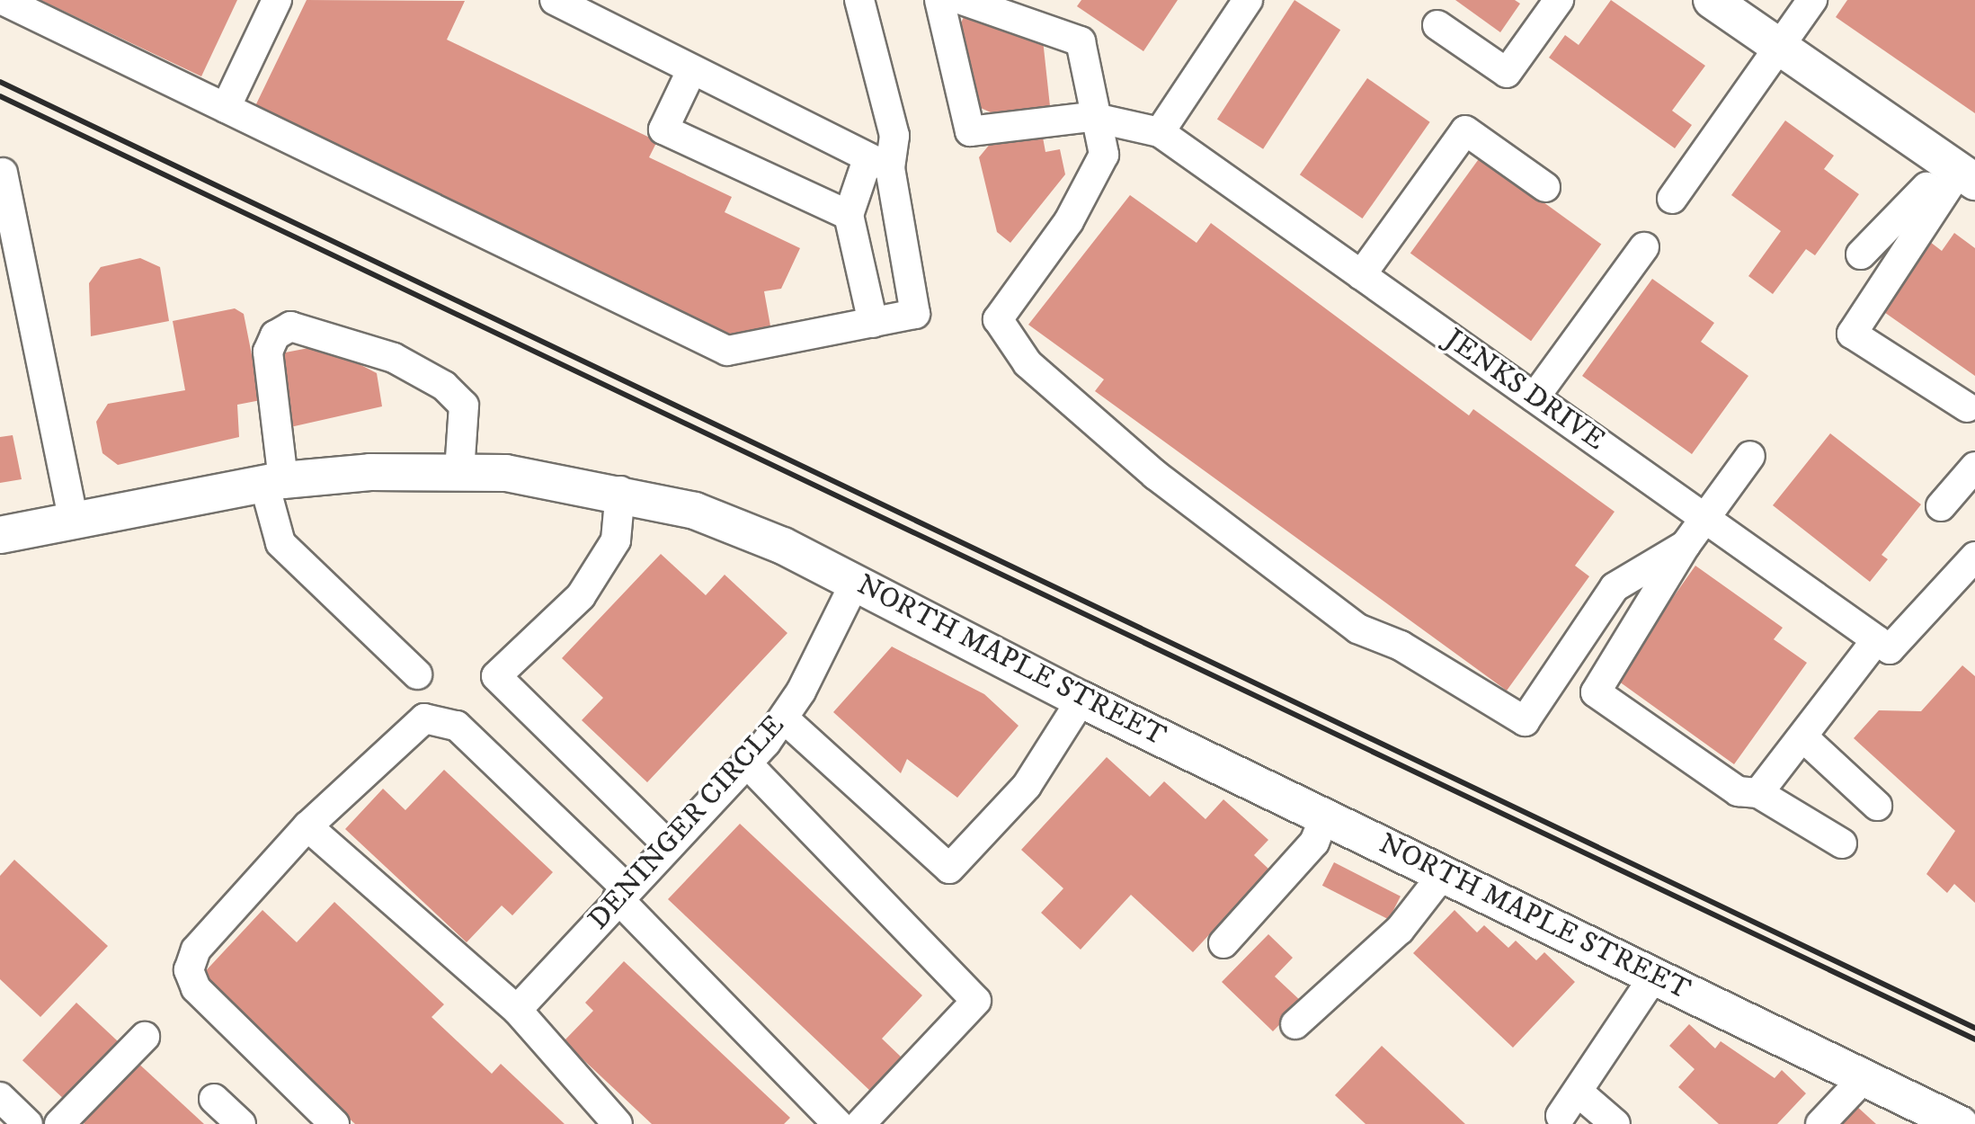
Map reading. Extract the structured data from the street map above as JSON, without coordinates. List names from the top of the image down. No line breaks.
{"streets":{"main road":["NORTH MAPLE STREET"],"street":["JENKS DRIVE","DENINGER CIRCLE"]},"crossings":[["NORTH MAPLE STREET","DENINGER CIRCLE"]]}
